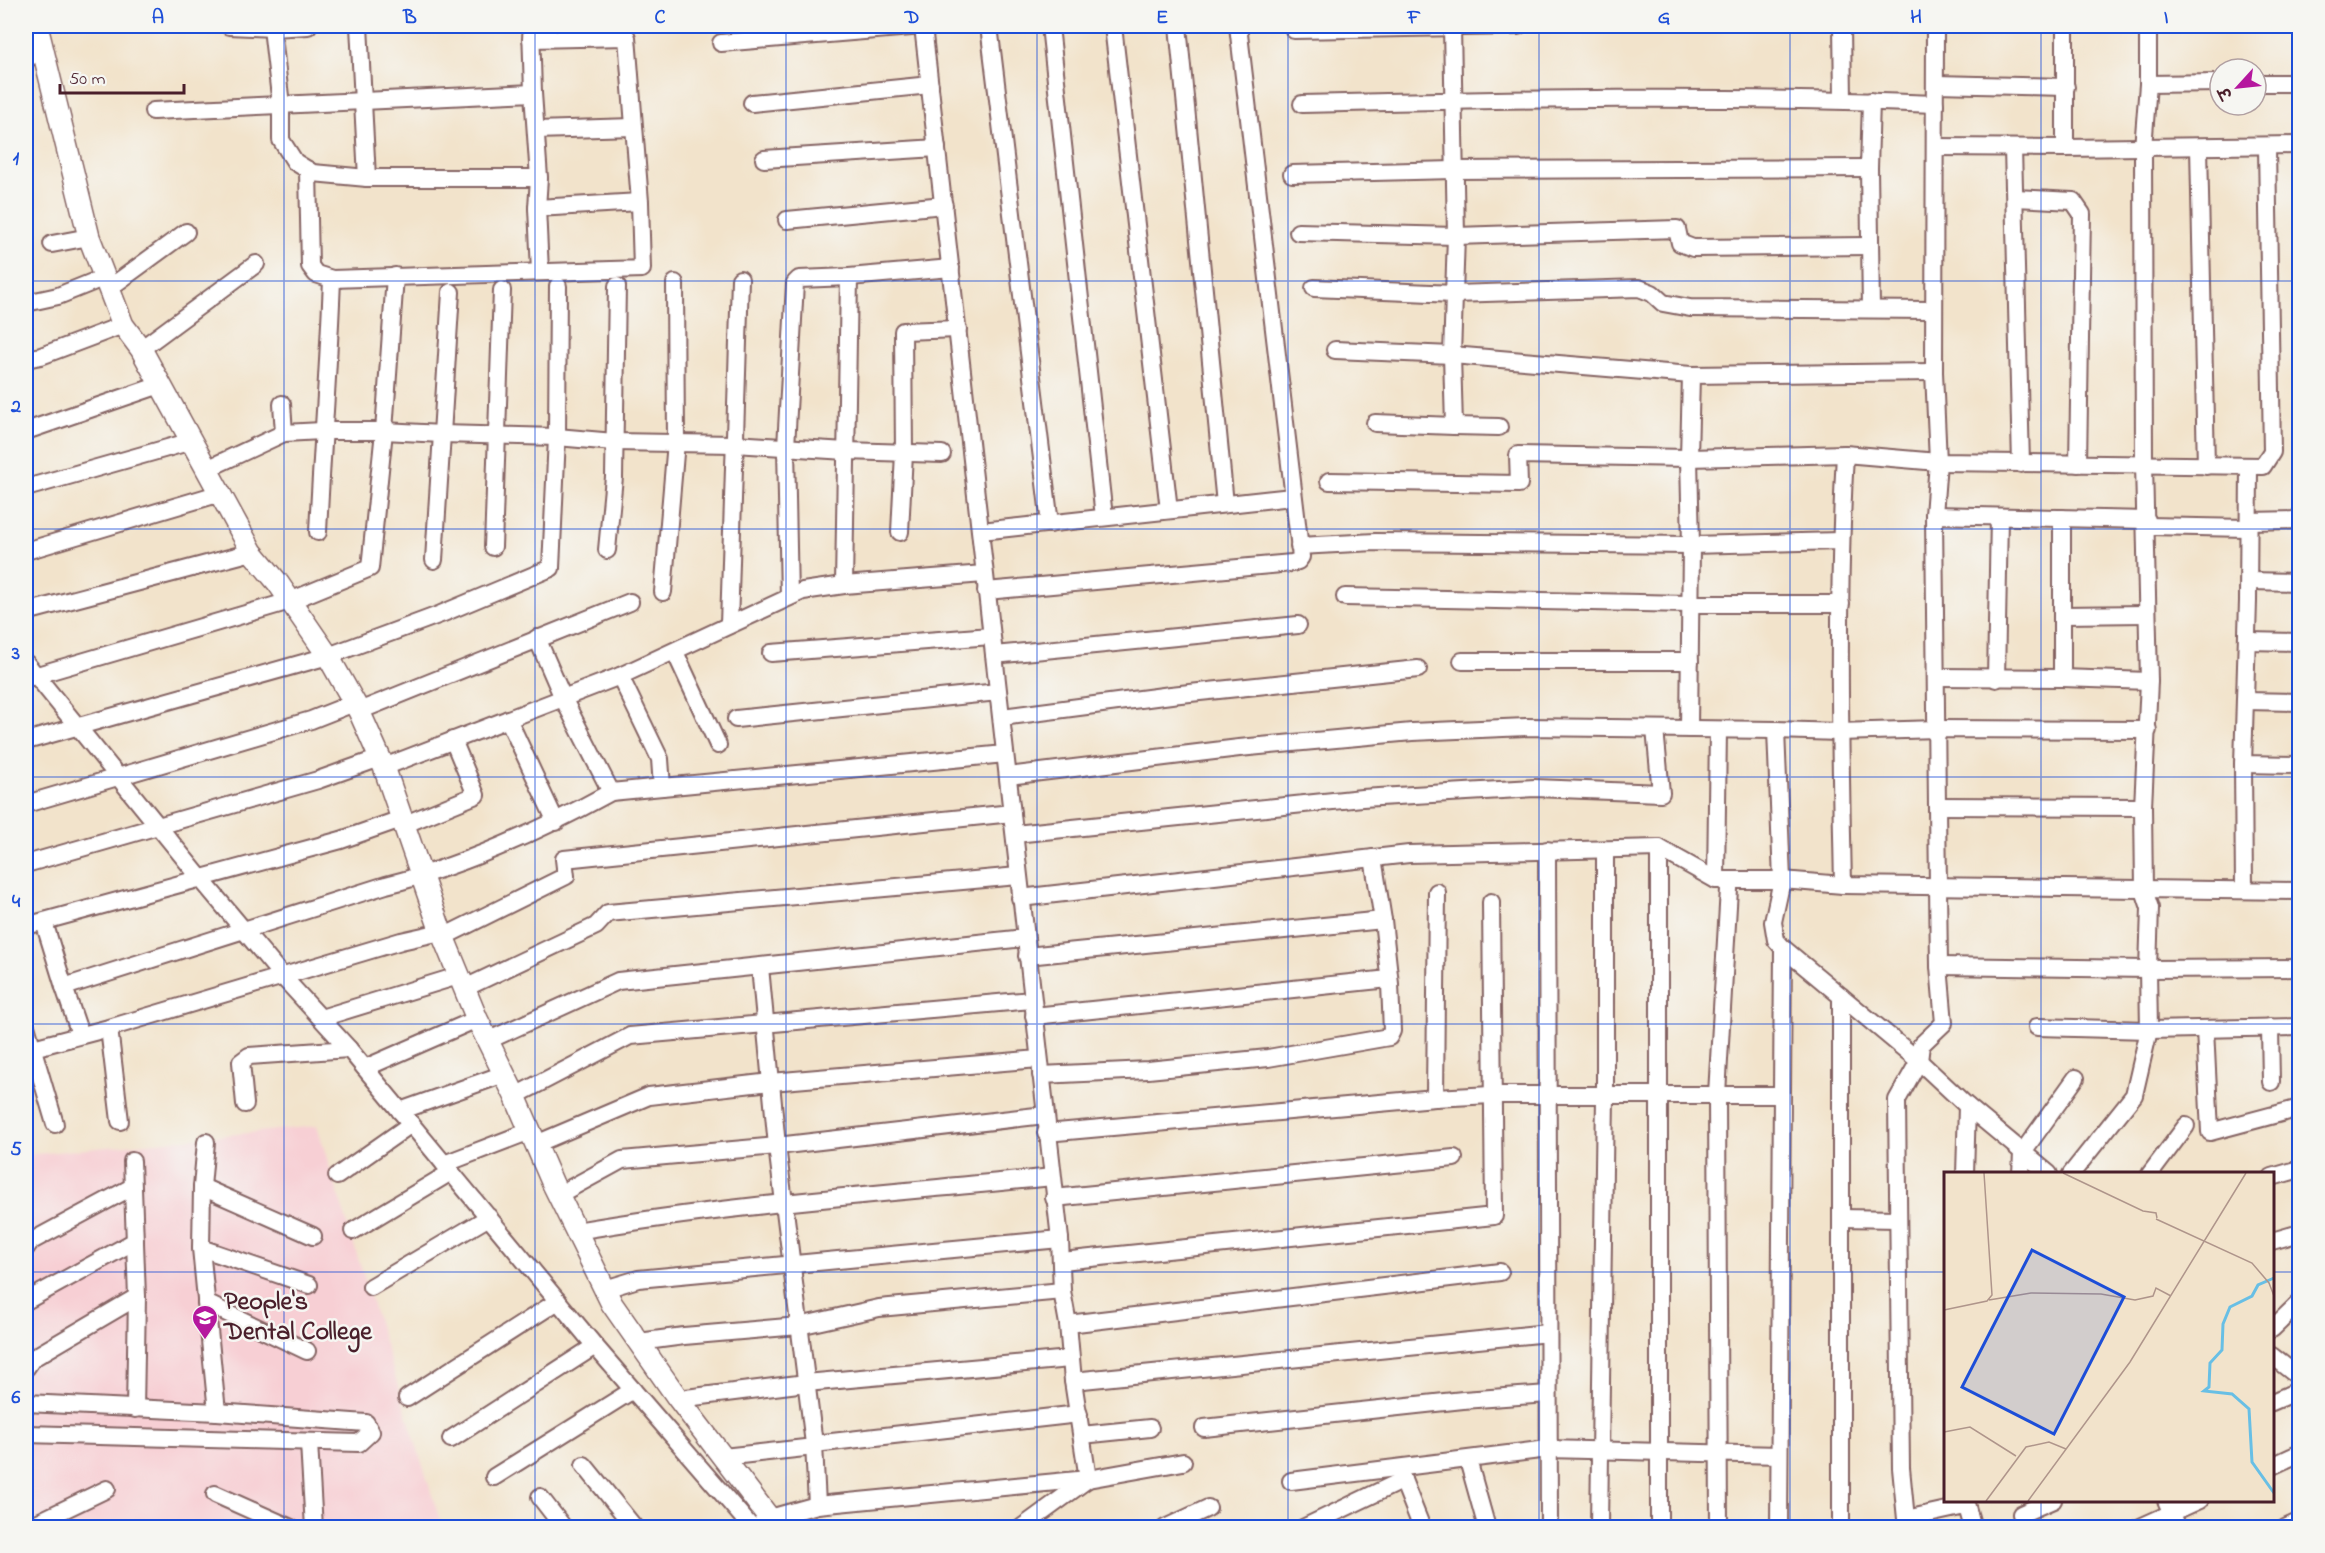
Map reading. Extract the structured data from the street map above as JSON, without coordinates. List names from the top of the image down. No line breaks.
{"places":{"school or university":["People's Dental College"]},"scale_bar":"50 m","north":"bottom left","grid":{"columns":["A","B","C","D","E","F","G","H","I"],"rows":["1","2","3","4","5","6"]}}
